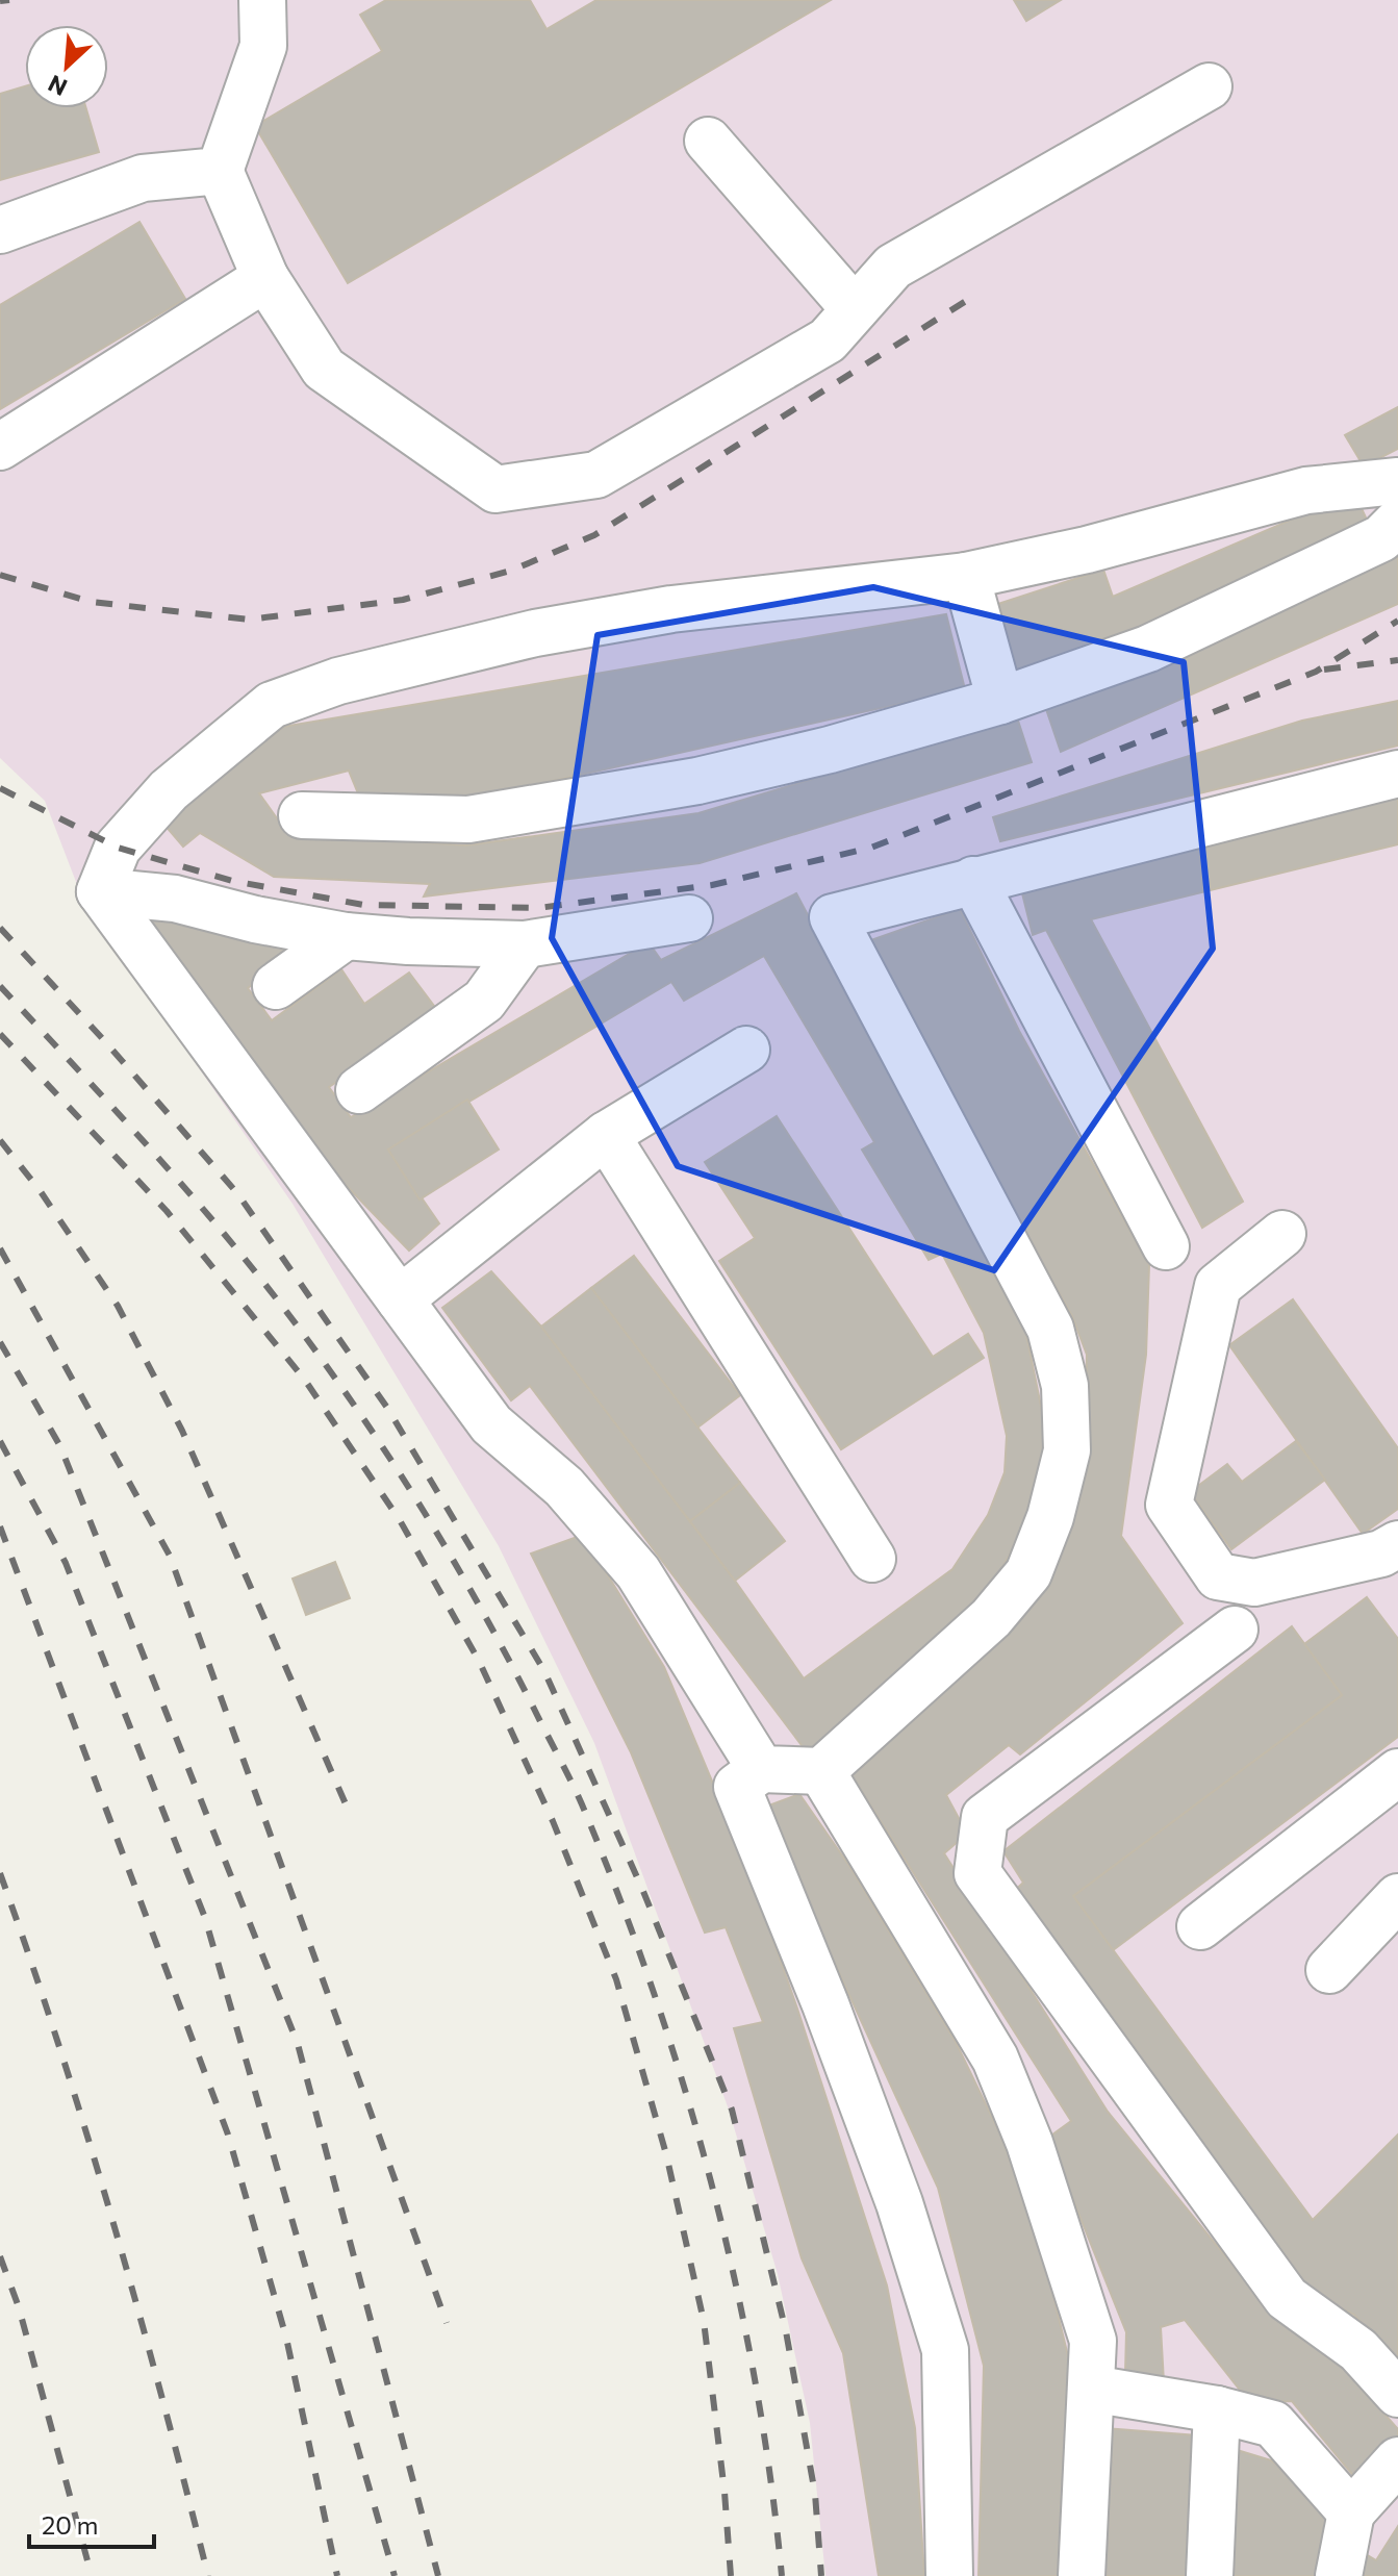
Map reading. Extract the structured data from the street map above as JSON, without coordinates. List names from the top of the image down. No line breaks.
{"scale_bar":"20 m","north":"bottom left"}
